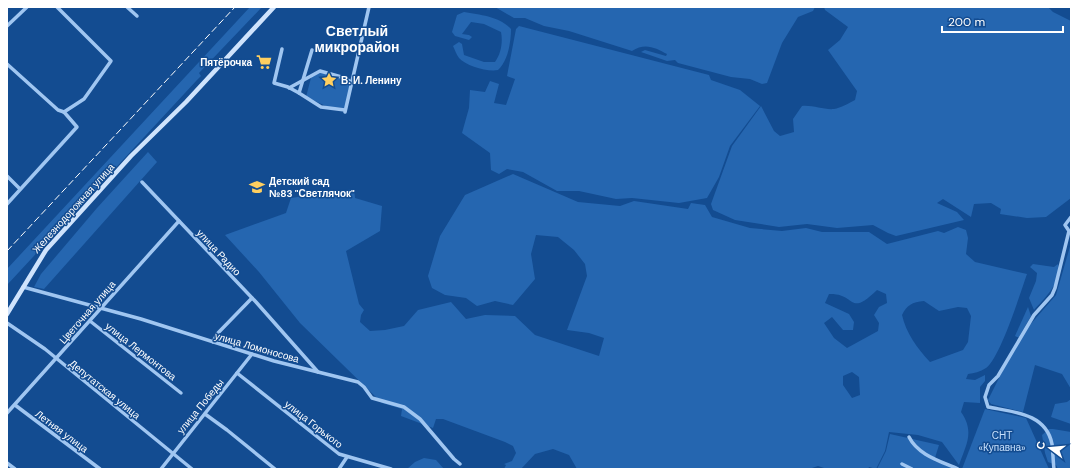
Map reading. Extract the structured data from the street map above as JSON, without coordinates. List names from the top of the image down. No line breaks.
{"streets":{"main road":["Железнодорожная улица"],"street":["улица Радио","Цветочная улица","улица Ломоносова","улица Лермонтова","Депутатская улица","улица Победы","улица Горького","Летняя улица"]},"crossings":[["Железнодорожная улица","улица Ломоносова"],["улица Радио","Цветочная улица"],["улица Радио","улица Ломоносова"],["Цветочная улица","улица Ломоносова"],["Цветочная улица","улица Лермонтова"],["Цветочная улица","Депутатская улица"],["Цветочная улица","Летняя улица"],["улица Ломоносова","улица Победы"],["Депутатская улица","улица Победы"],["улица Победы","улица Горького"]],"districts":["Светлый микрорайон"],"parks":["СНТ «Купавна»"],"places":{"supermarket":["Пятёрочка"],"place":["В. И. Ленину"],"school or university":["Детский сад №83 \"Светлячок\""]},"scale_bar":"200 m","north":"left"}
